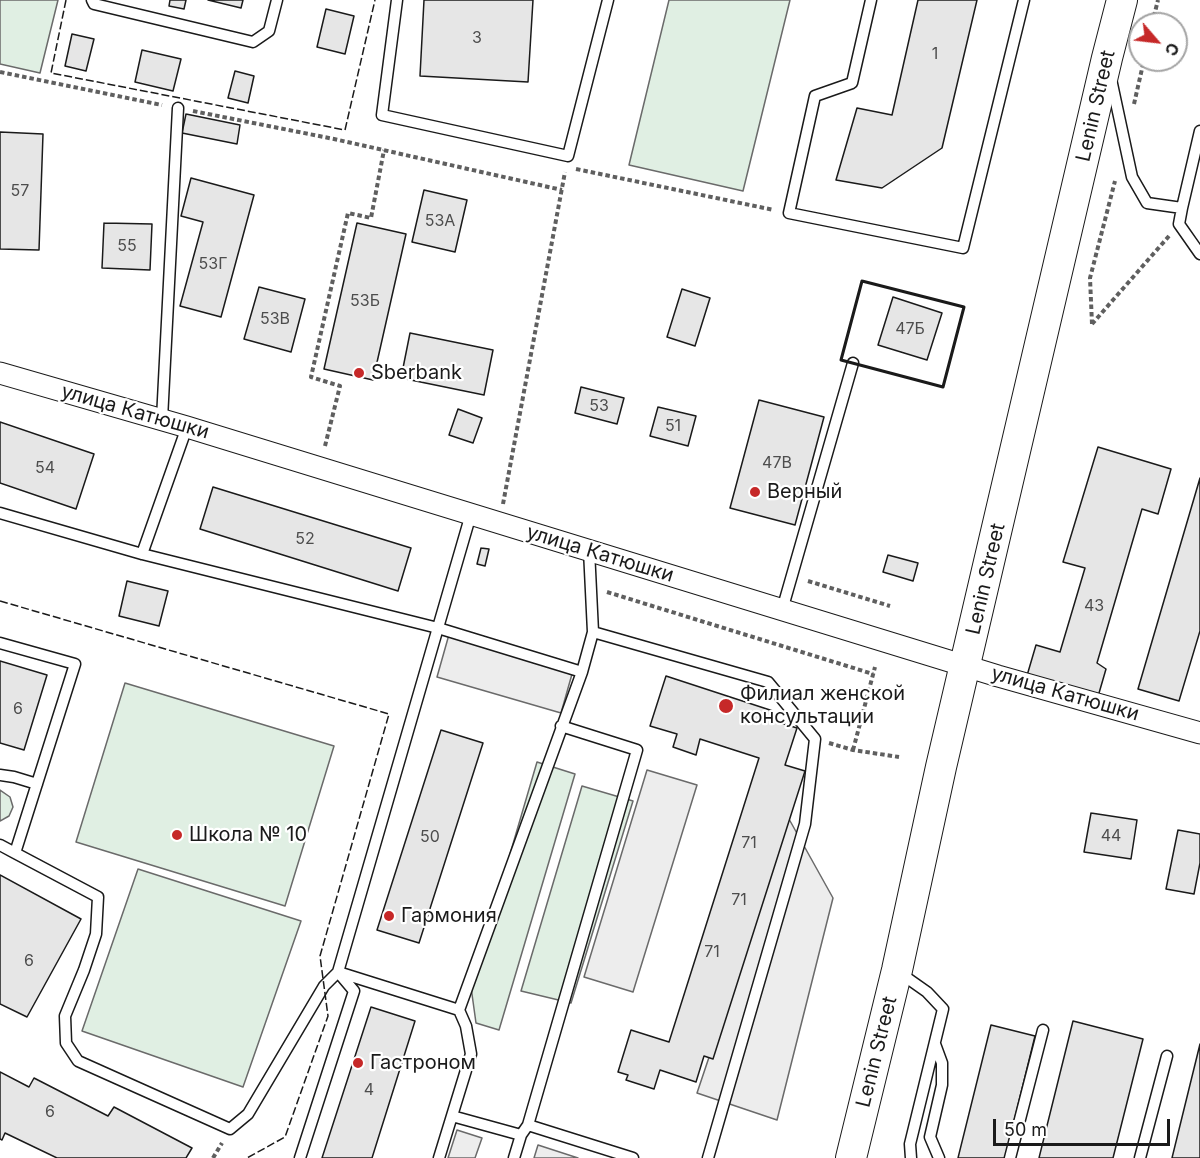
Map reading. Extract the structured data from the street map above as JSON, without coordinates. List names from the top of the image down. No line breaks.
{"streets":{"main road":["Lenin Street"],"street":["улица Катюшки"]},"crossings":[["Lenin Street","улица Катюшки"]],"places":["Sberbank","Верный","Филиал женской консультации","Школа № 10","Гармония","Гастроном"],"house_numbers":["3","1","57","53А","55","53Г","53Б","53В","47Б","53","51","47В","54","52","43","6","44","50","71","71","71","6","4","6"],"scale_bar":"50 m","north":"bottom right"}
